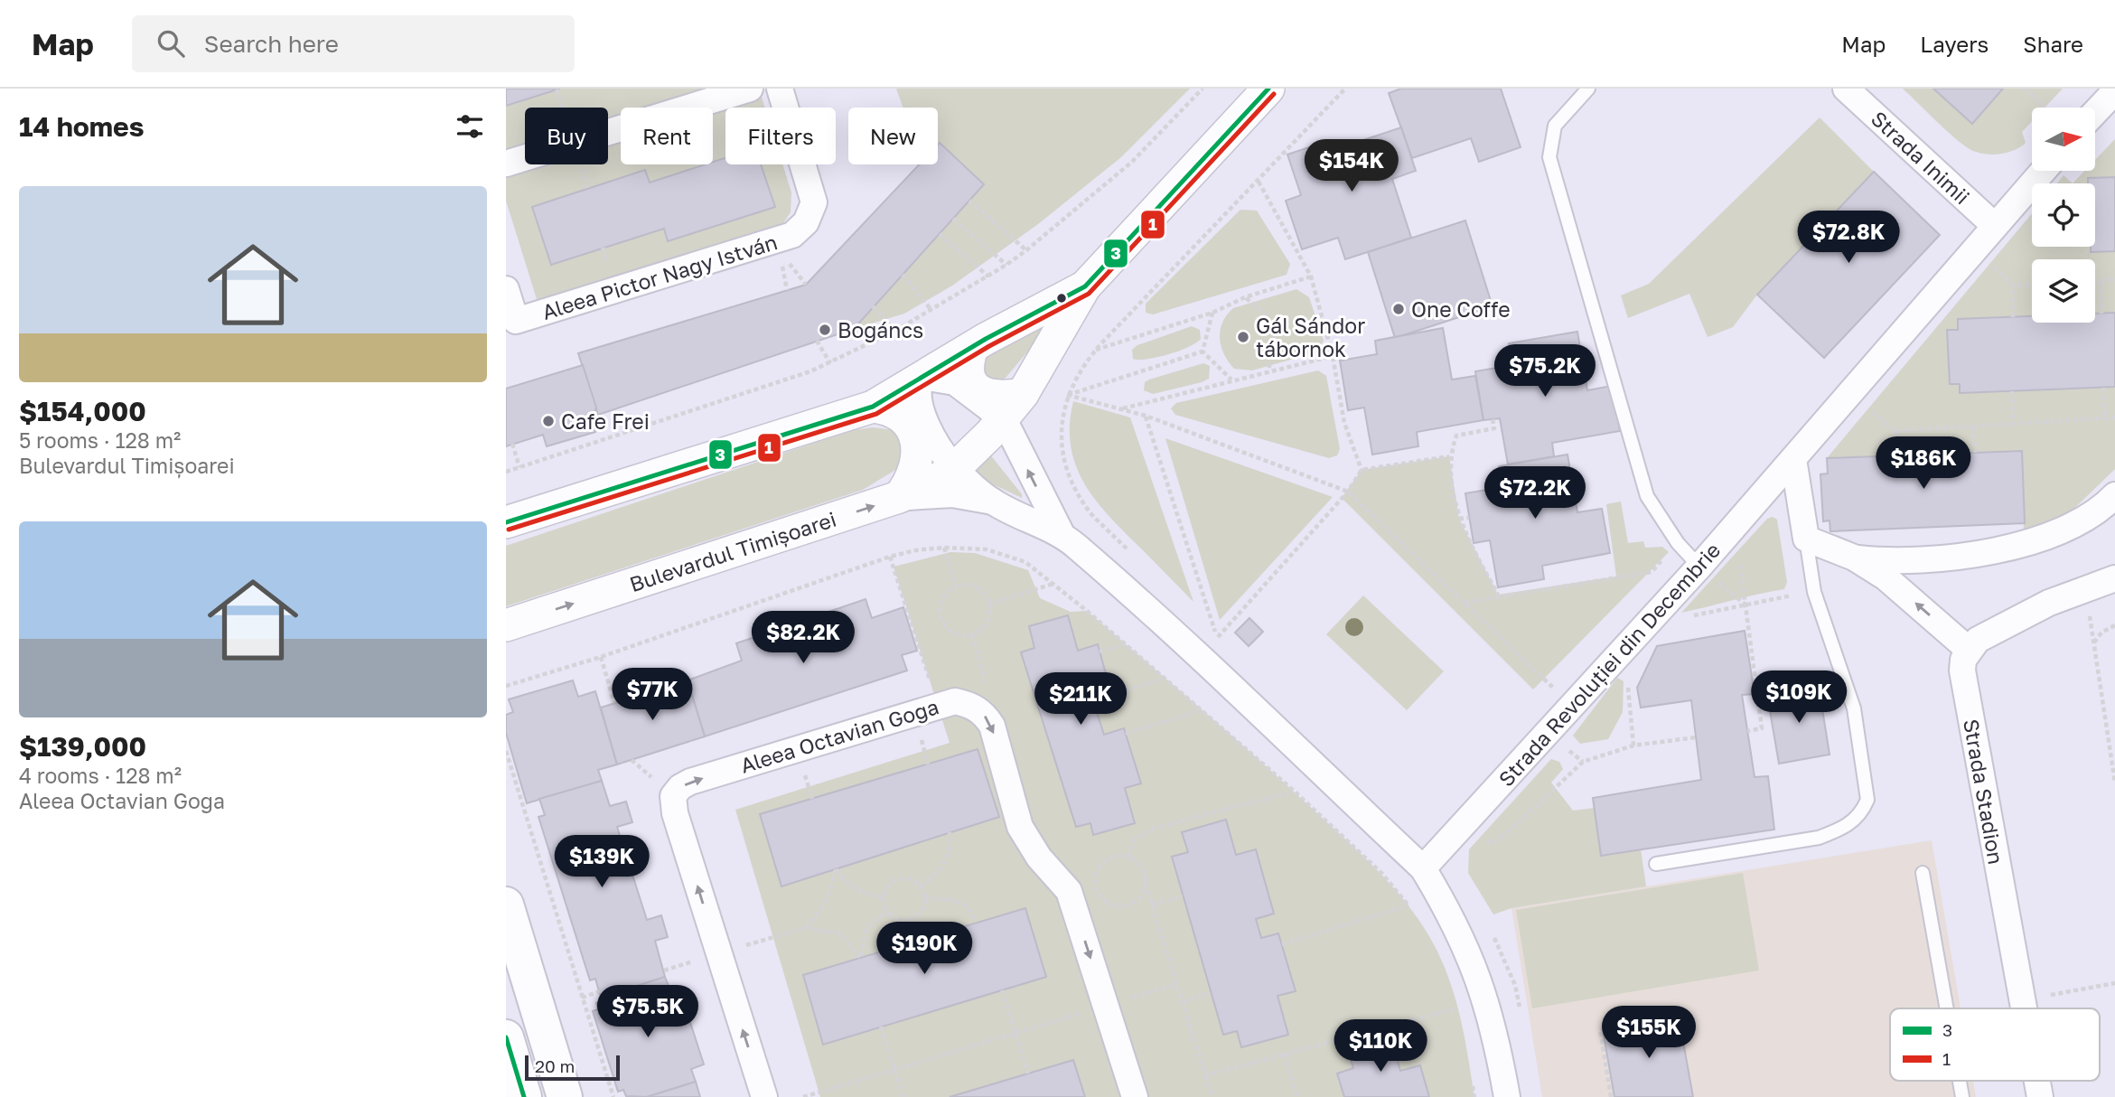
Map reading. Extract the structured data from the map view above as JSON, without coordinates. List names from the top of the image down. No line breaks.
{"streets":{"street":["Strada Inimii","Aleea Pictor Nagy István","Bulevardul Timișoarei","Strada Revoluției din Decembrie","Aleea Octavian Goga","Strada Stadion"]},"crossings":[["Strada Inimii","Strada Revoluției din Decembrie"]],"places":["One Coffe","Bogáncs","Gál Sándor tábornok","Cafe Frei"],"lines":["transit line 3","transit line 1"],"legend":["3","1"],"scale_bar":"20 m","north":"right","page":{"header":"Map","search":"Search here","nav":["Map","Layers","Share"],"heading":"14 homes","chip":["Buy","Rent","Filters","New"],"price":["$154K","$72.8K","$75.2K","$186K","$72.2K","$82.2K","$77K","$109K","$211K","$139K","$190K","$75.5K","$155K","$110K"],"list":[{"name":"$154,000","note":"5 rooms · 128 m² · Bulevardul Timișoarei"},{"name":"$139,000","note":"4 rooms · 128 m² · Aleea Octavian Goga"}],"scale":"20 m"}}
